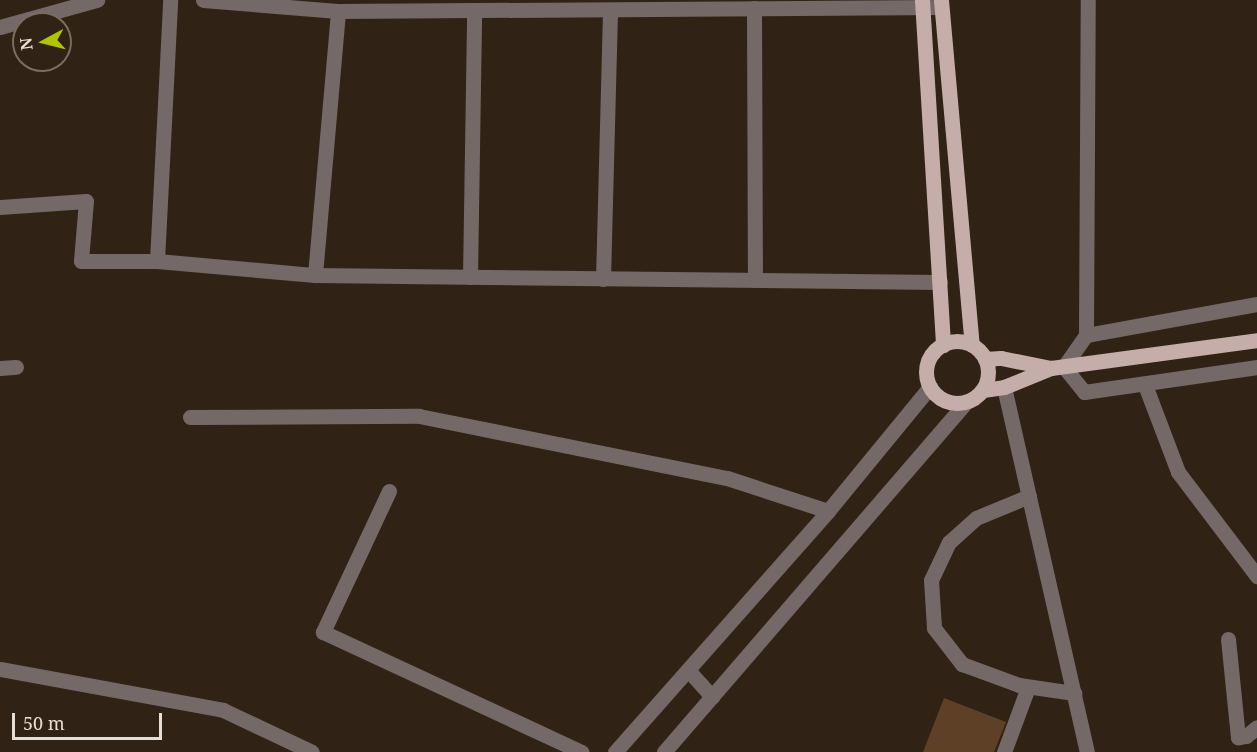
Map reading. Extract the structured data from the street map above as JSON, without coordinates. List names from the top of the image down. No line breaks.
{"scale_bar":"50 m","north":"left"}
